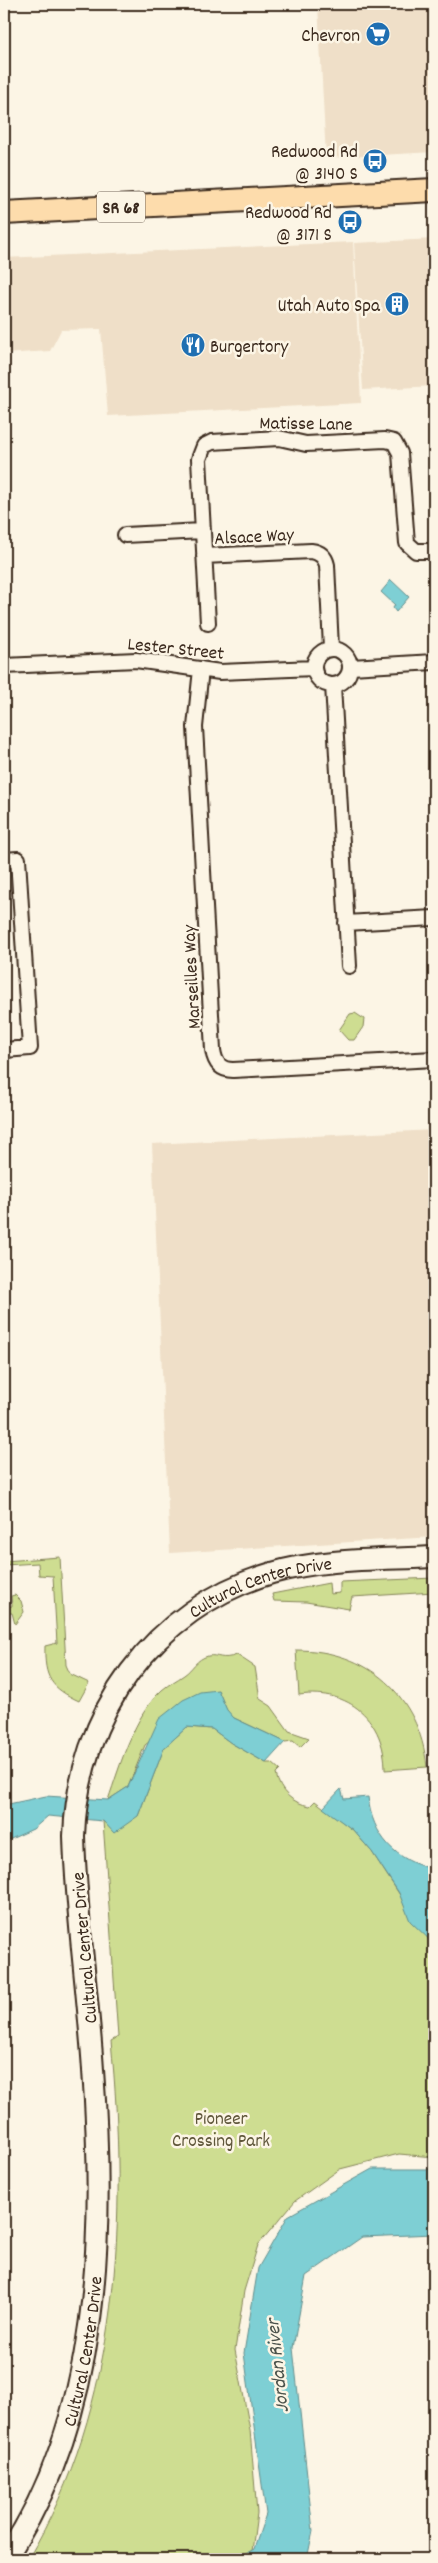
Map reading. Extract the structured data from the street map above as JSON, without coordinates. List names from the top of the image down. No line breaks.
{"streets":{"main road":["SR 68"],"street":["Matisse Lane","Alsace Way","Lester Street","Marseilles Way","Cultural Center Drive"]},"crossings":[["Matisse Lane","Alsace Way"],["Alsace Way","Lester Street"],["Lester Street","Marseilles Way"]],"water":["Jordan River"],"parks":["Pioneer Crossing Park"],"places":{"supermarket":["Chevron"],"bus stop":["Redwood Rd @ 3140 S","Redwood Rd @ 3171 S"],"building":["Utah Auto Spa"],"restaurant":["Burgertory"]}}
